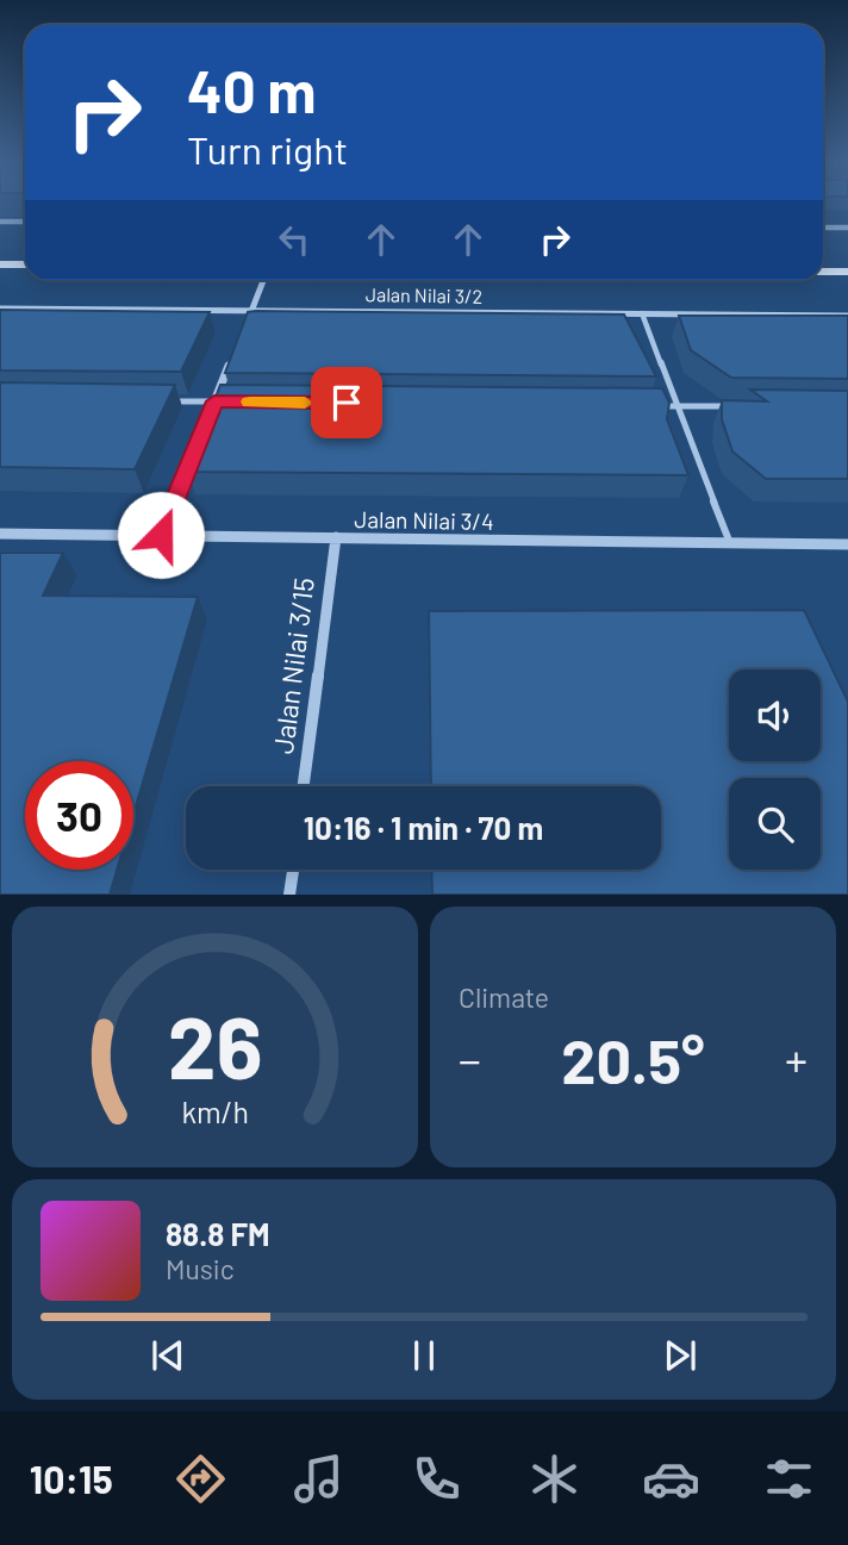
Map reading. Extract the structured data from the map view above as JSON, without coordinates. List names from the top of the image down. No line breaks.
{"streets":{"street":["Jalan Nilai 3/2","Jalan Nilai 3/4","Jalan Nilai 3/15"]},"crossings":[["Jalan Nilai 3/4","Jalan Nilai 3/15"]],"page":{"turn":["40 m","Turn right"],"limit":"30","trip":"10:16 · 1 min · 70 m","tile":"Climate","heat":["−","20.5°","+"],"song":["88.8 FM","Music"],"tabs":"10:15","gauge":["26","km/h"]}}
